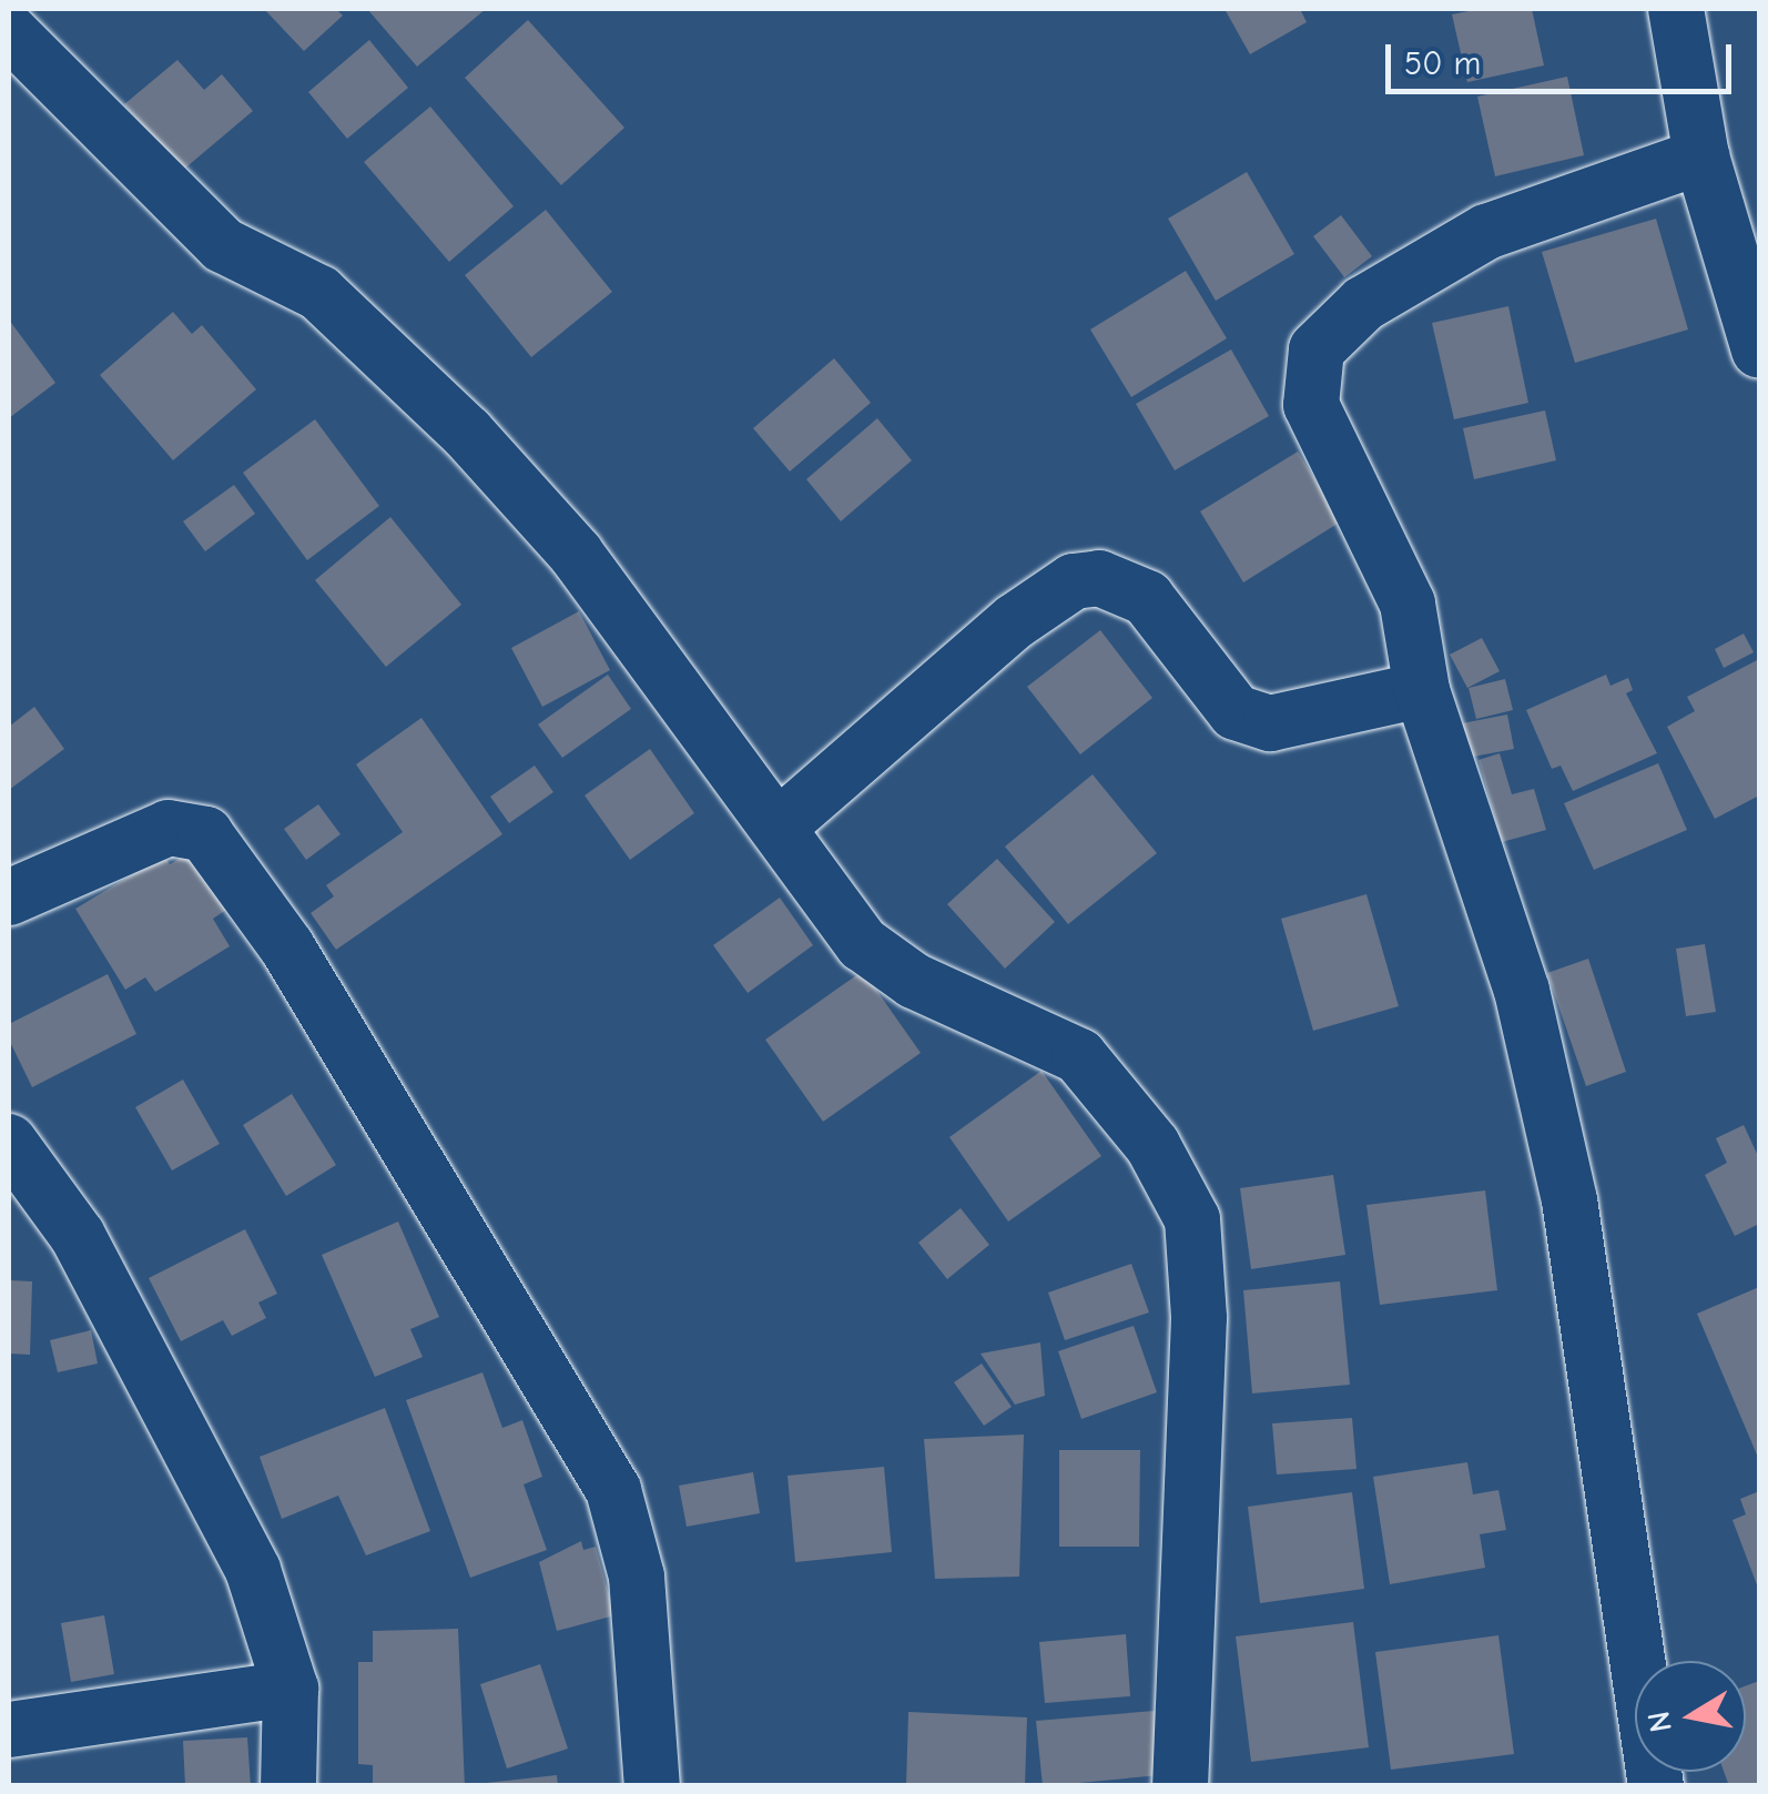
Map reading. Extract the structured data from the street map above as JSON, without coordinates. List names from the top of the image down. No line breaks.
{"scale_bar":"50 m","north":"left"}
